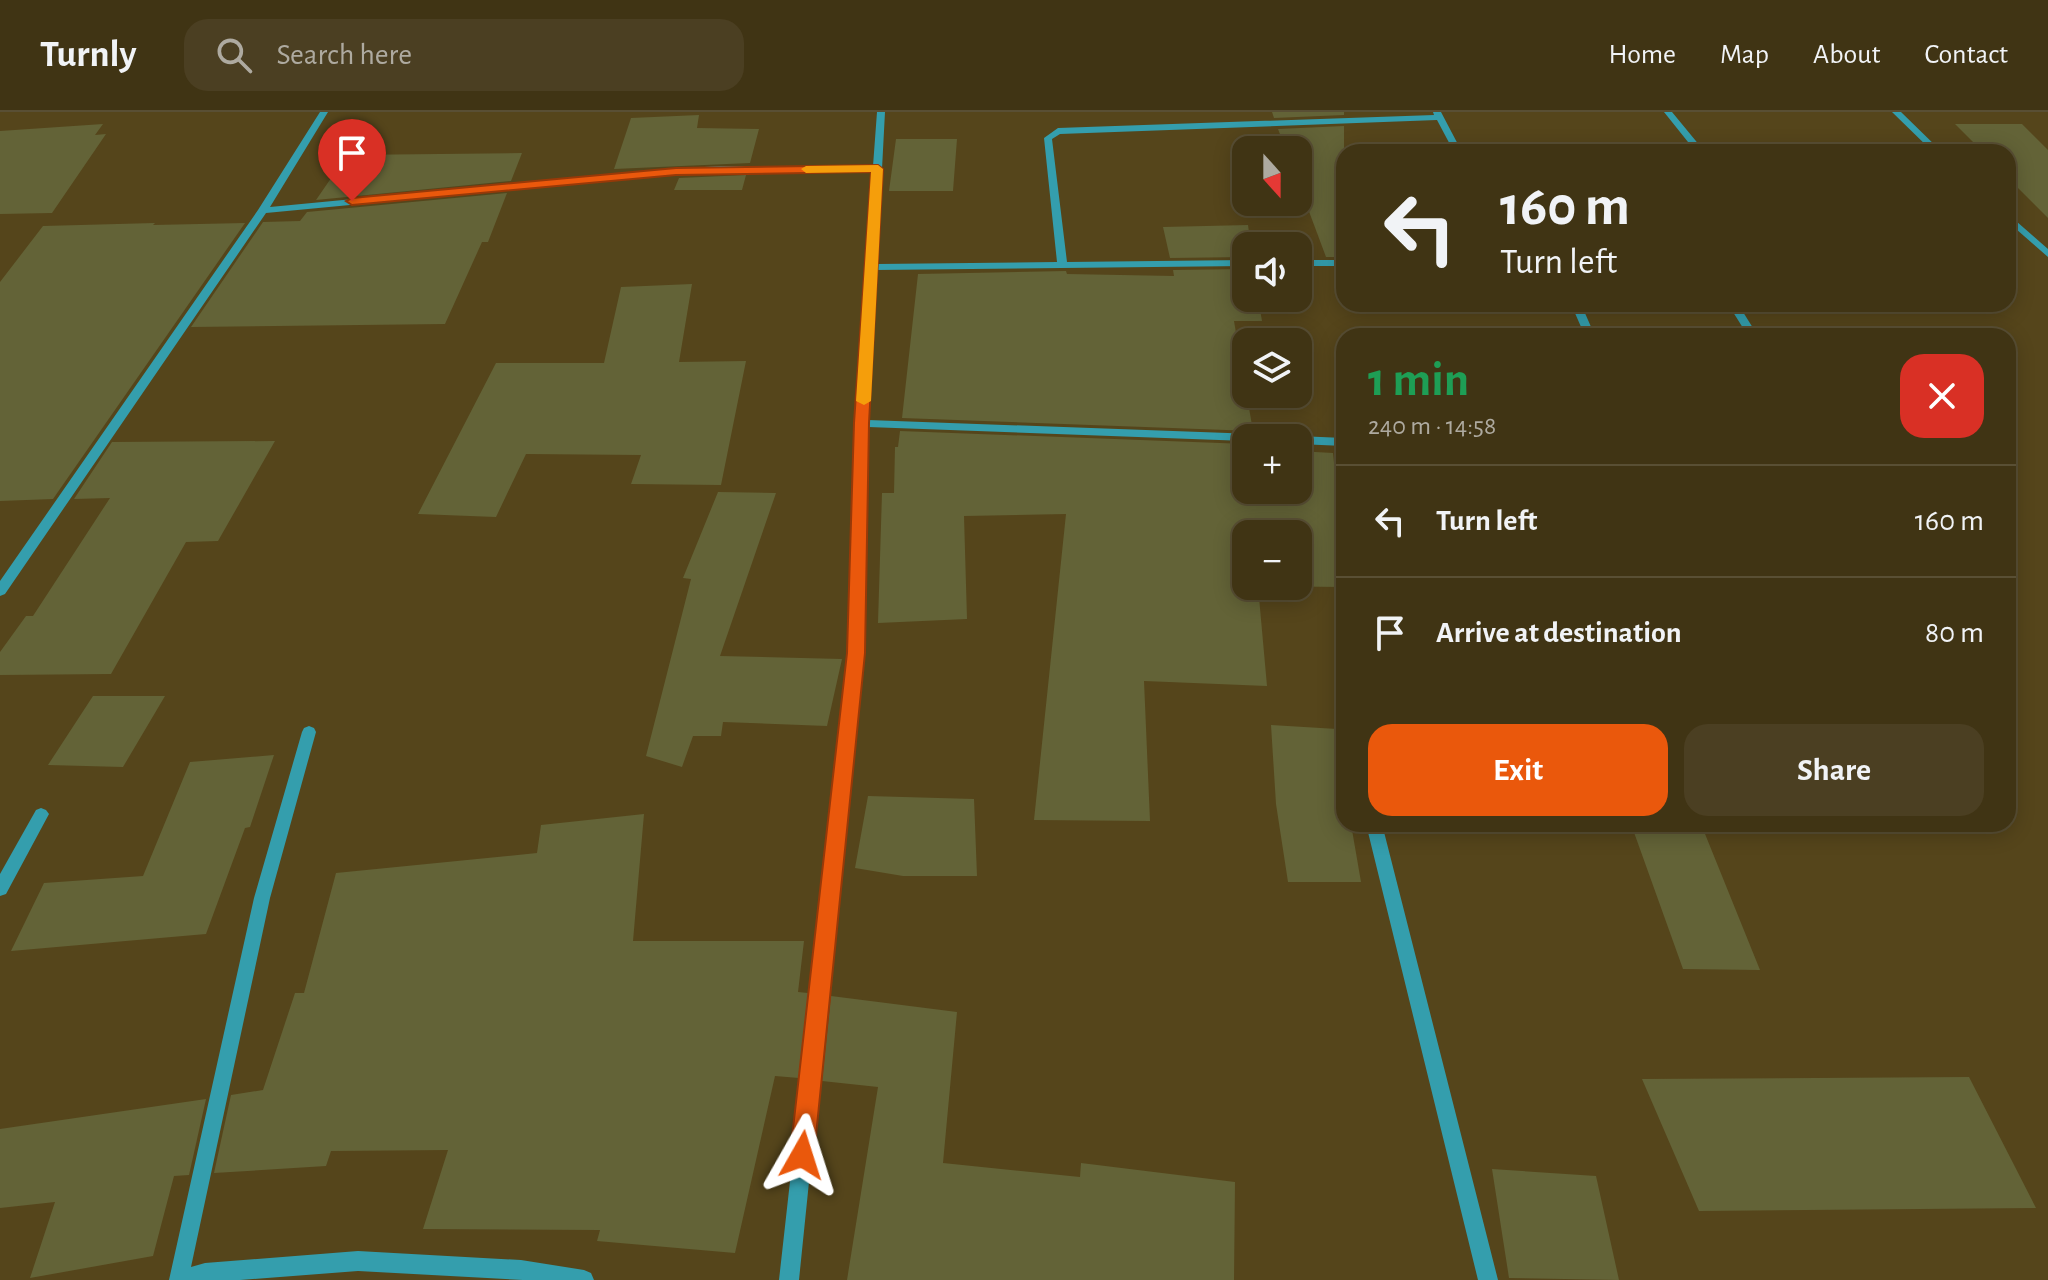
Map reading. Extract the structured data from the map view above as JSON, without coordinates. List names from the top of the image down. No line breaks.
{"north":"bottom","page":{"header":"Turnly","search":"Search here","nav":["Home","Map","About","Contact"],"map_buttons":["+","−"],"turn":["160 m","Turn left"],"heading":["1 min","240 m · 14:58"],"list":[{"name":"Turn left","value":"160 m"},{"name":"Arrive at destination","value":"80 m"}],"buttons":["Exit","Share"]}}
